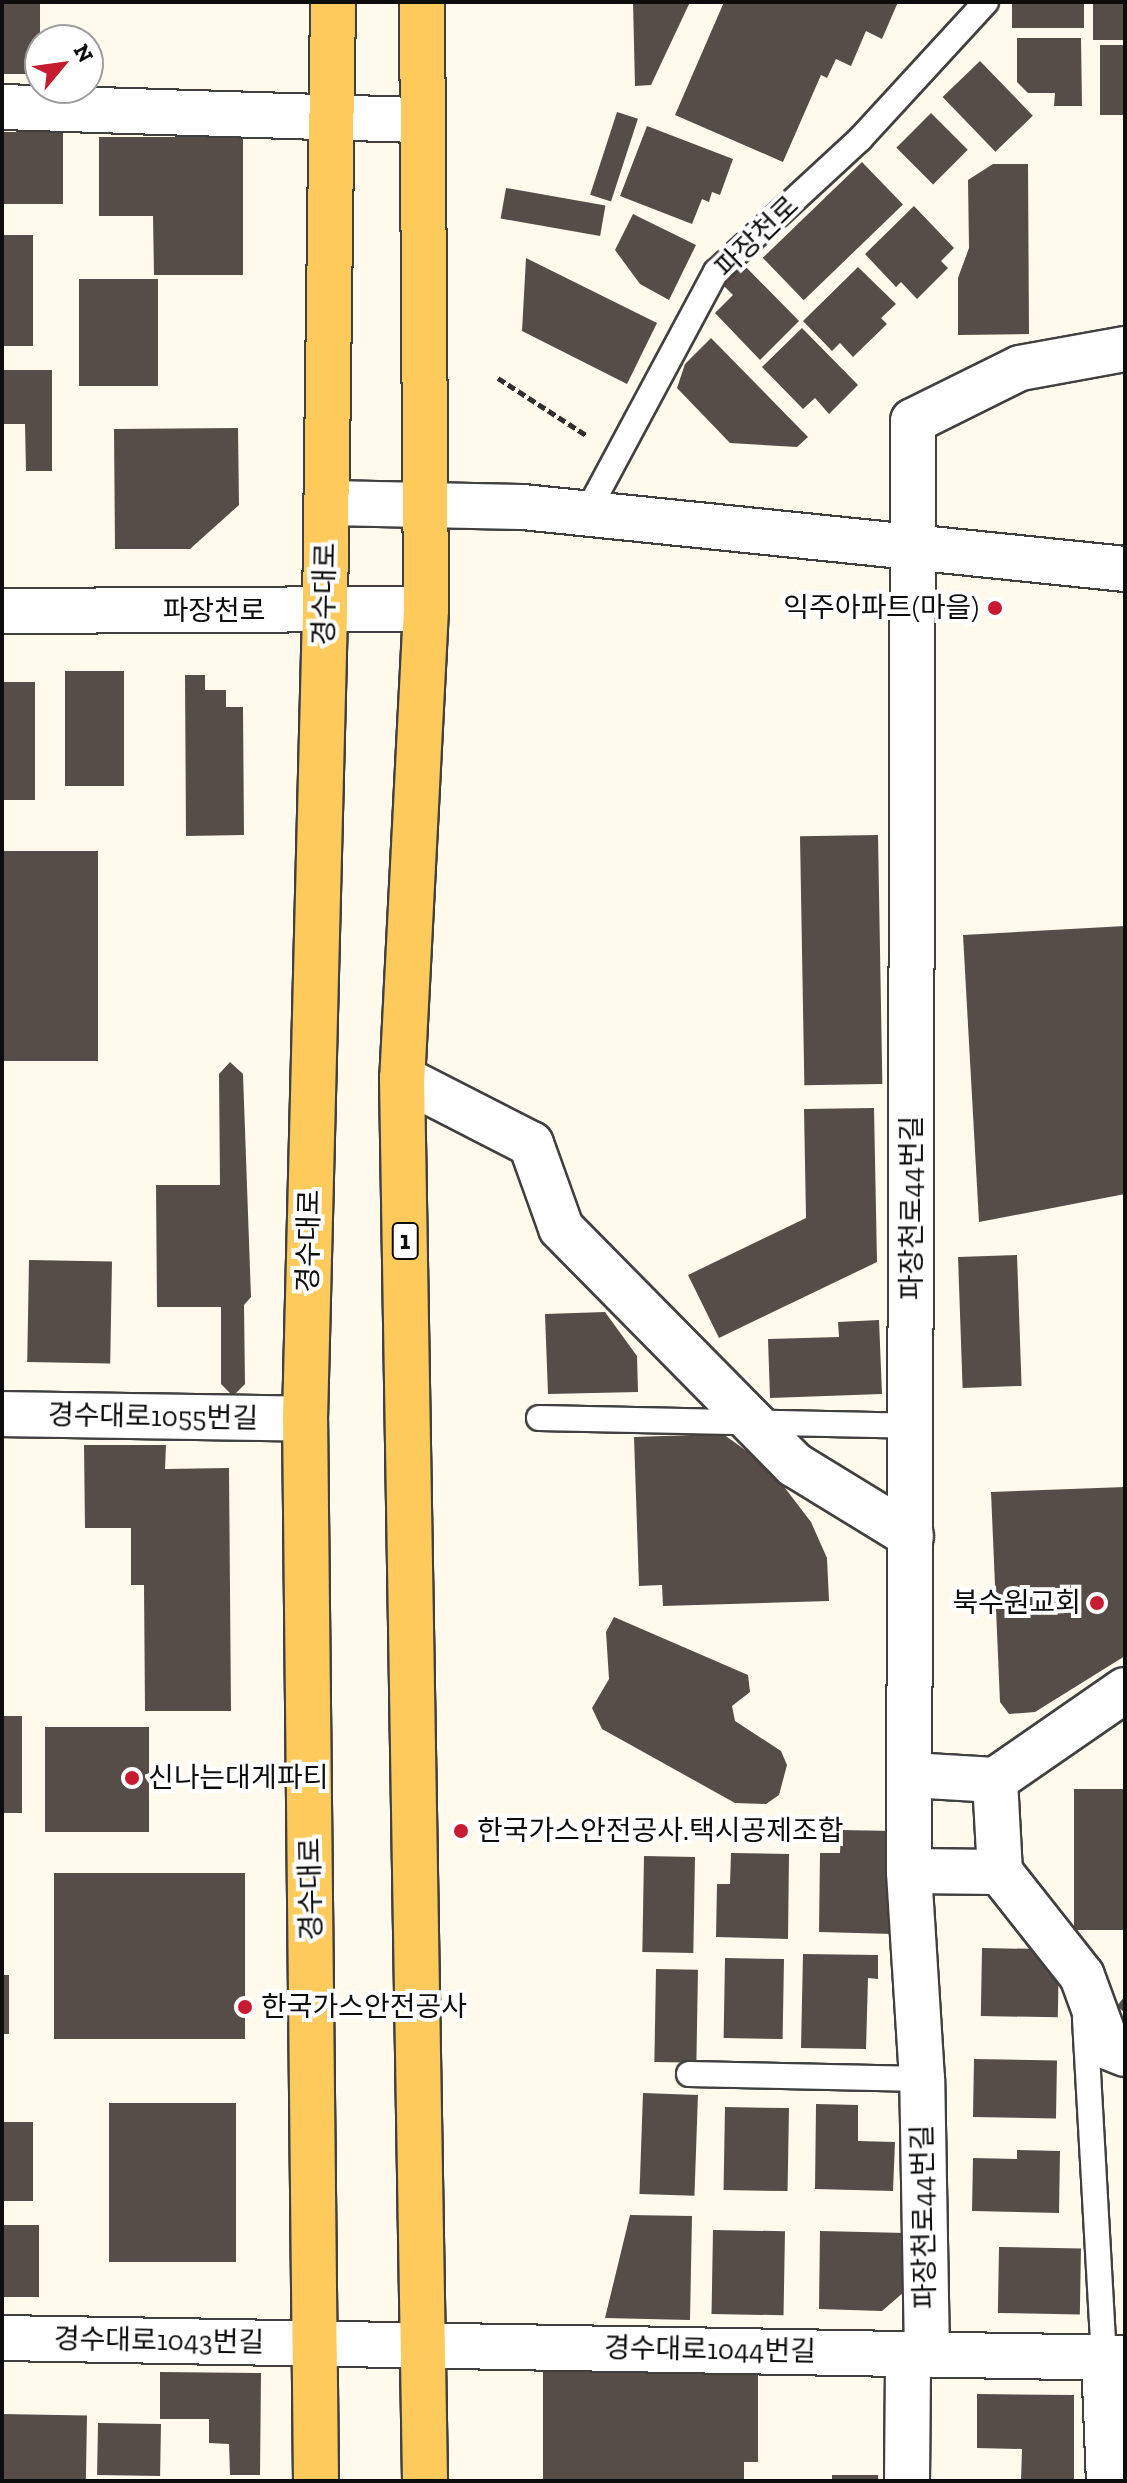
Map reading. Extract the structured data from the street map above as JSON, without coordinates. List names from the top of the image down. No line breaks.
{"streets":{"main road":["경수대로","1"],"street":["파장천로","파장천로44번길","경수대로1055번길","경수대로1043번길","경수대로1044번길"]},"crossings":[["파장천로","경수대로"],["파장천로","1"],["경수대로","경수대로1055번길"],["경수대로","경수대로1043번길"],["경수대로","경수대로1044번길"],["파장천로44번길","경수대로1044번길"],["1","경수대로1044번길"],["경수대로1043번길","경수대로1044번길"]],"places":["익주아파트(마을)","북수원교회","신나는대게파티","한국가스안전공사.택시공제조합","한국가스안전공사"],"north":"top right"}
